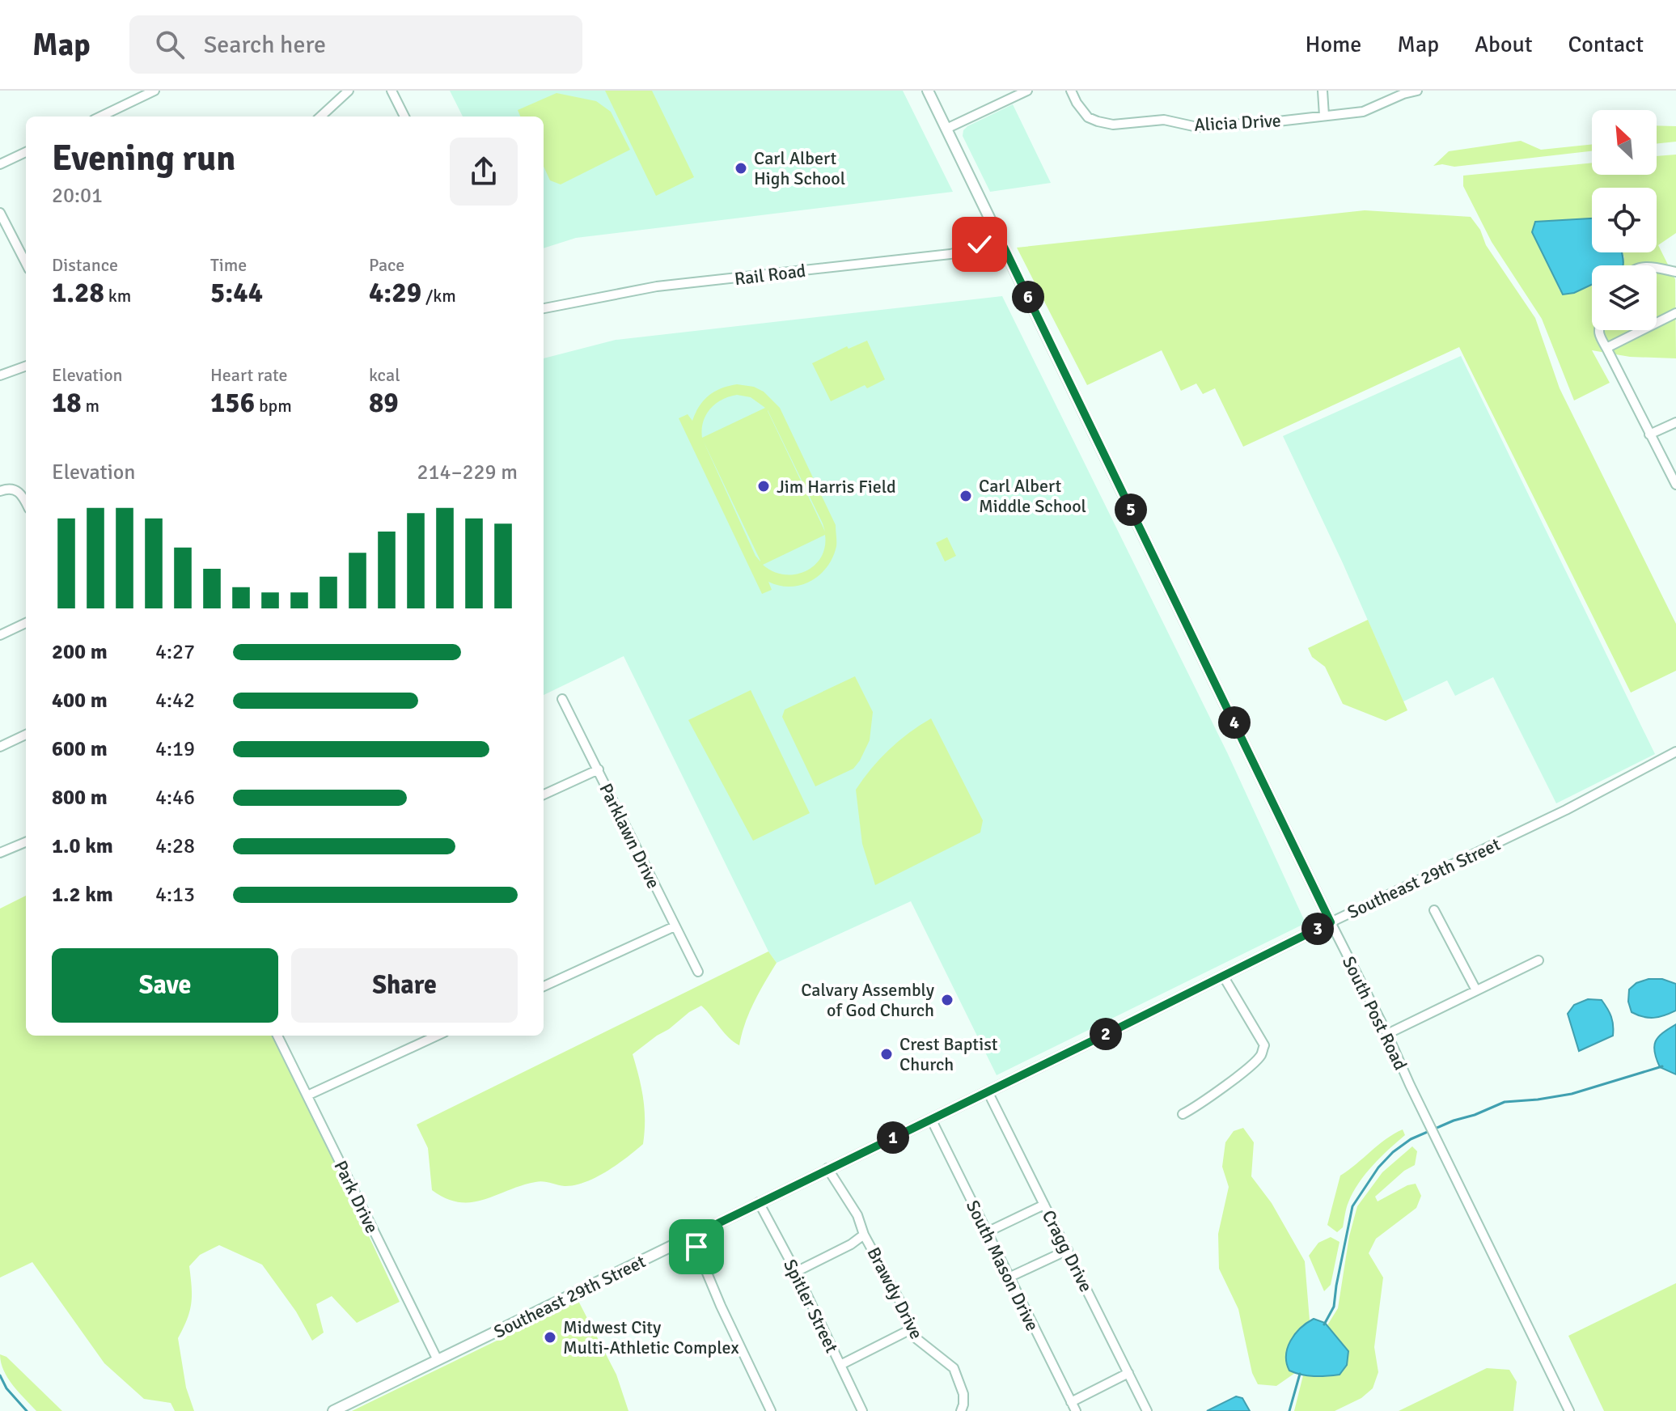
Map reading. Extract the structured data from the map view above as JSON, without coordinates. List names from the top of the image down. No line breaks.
{"streets":{"main road":["Southeast 29th Street","South Post Road"],"street":["Alicia Drive","Rail Road","Parklawn Drive","Park Drive","Cragg Drive","South Mason Drive","Brawdy Drive","Spitler Street"]},"crossings":[["Rail Road","South Post Road"],["Southeast 29th Street","South Post Road"],["Southeast 29th Street","Park Drive"],["Southeast 29th Street","Cragg Drive"],["Southeast 29th Street","South Mason Drive"],["Southeast 29th Street","Brawdy Drive"],["Southeast 29th Street","Spitler Street"]],"places":["Carl Albert High School","Jim Harris Field","Carl Albert Middle School","Calvary Assembly of God Church","Crest Baptist Church","Midwest City Multi-Athletic Complex"],"north":"top left","page":{"header":"Map","search":"Search here","nav":["Home","Map","About","Contact"],"heading":["Evening run","20:01"],"stats":[["Distance","1.28 km"],["Time","5:44"],["Pace","4:29 /km"],["Elevation","18 m"],["Heart rate","156 bpm"],["kcal","89"]],"pins":["6","5","4","3","2","1"],"chart":["Elevation","214–229 m"],"list":[{"name":"200 m","note":"4:27"},{"name":"400 m","note":"4:42"},{"name":"600 m","note":"4:19"},{"name":"800 m","note":"4:46"},{"name":"1.0 km","note":"4:28"},{"name":"1.2 km","note":"4:13"}],"buttons":["Save","Share"]}}
